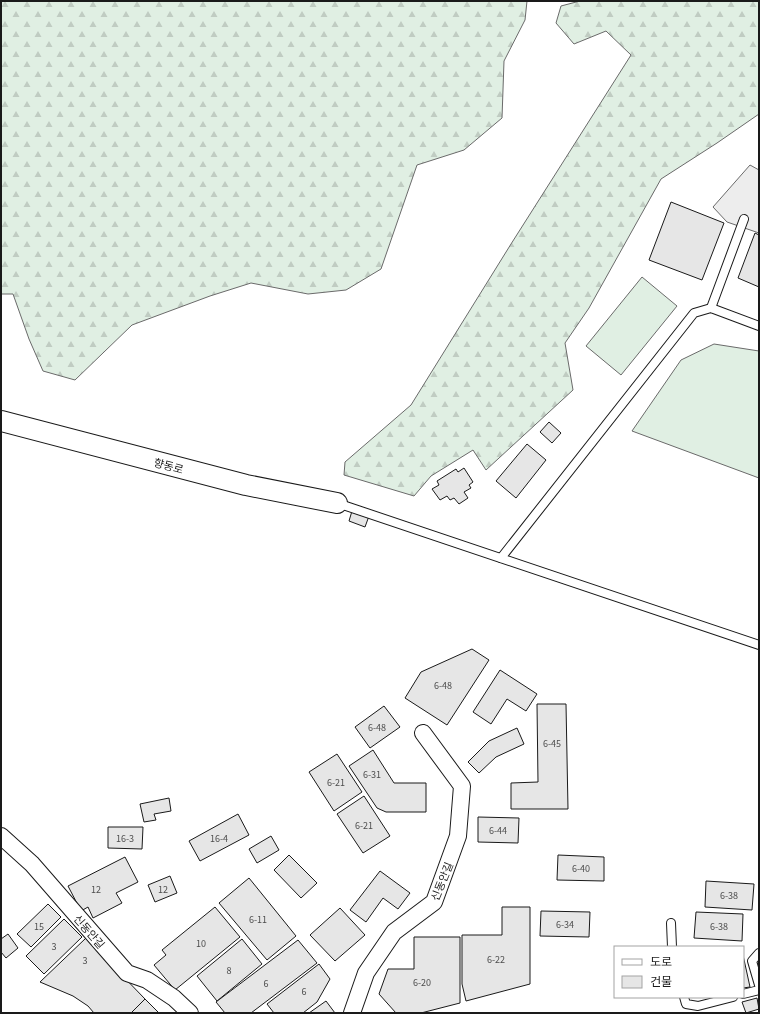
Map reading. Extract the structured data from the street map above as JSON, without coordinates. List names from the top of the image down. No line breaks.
{"streets":{"street":["향동로","신동안길"]},"house_numbers":["6-48","6-48","6-45","6-31","6-21","6-21","6-44","16-3","16-4","6-40","12","12","6-38","6-11","6-34","15","6-38","10","3","6-22","3","8","6-20","6","6"],"legend":["도로","건물"]}
